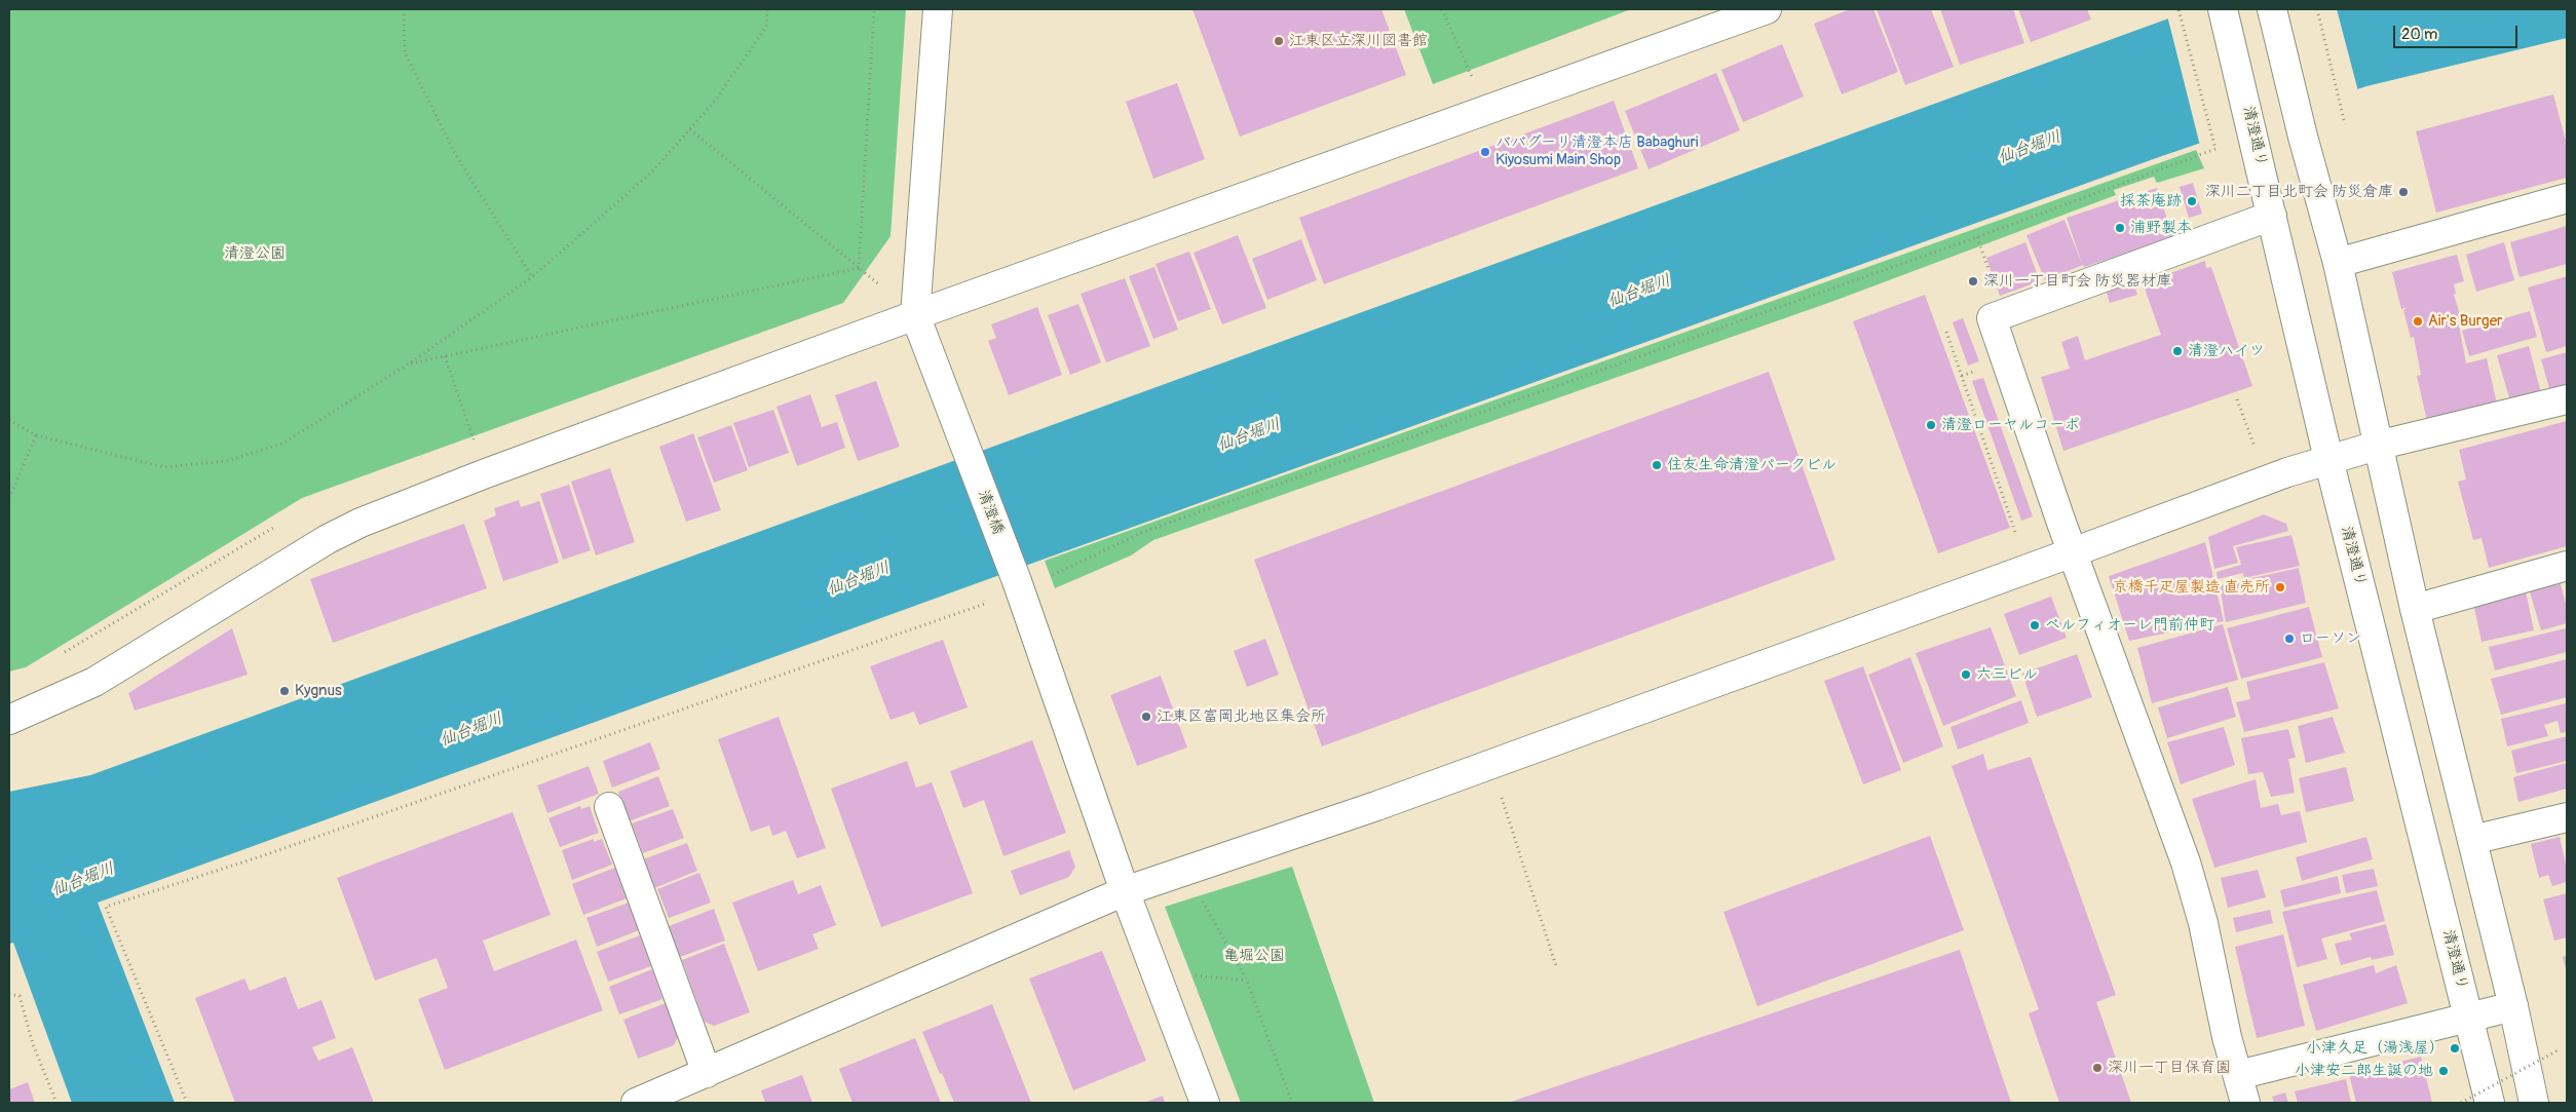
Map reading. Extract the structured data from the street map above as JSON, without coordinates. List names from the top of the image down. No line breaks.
{"streets":{"street":["清澄通り","清澄橋"]},"water":["仙台堀川"],"parks":["清澄公園","亀堀公園"],"places":["江東区立深川図書館","ババグーリ清澄本店 Babaghuri Kiyosumi Main Shop","深川二丁目北町会 防災倉庫","採茶庵跡","浦野製本","深川一丁目町会 防災器材庫","Air's Burger","清澄ハイツ","清澄ローヤルコーポ","住友生命清澄パークビル","京橋千疋屋製造 直売所","ベルフィオーレ門前仲町","ローソン","六三ビル","Kygnus","江東区富岡北地区集会所","小津久足（湯浅屋）","深川一丁目保育園","小津安二郎生誕の地"],"scale_bar":"20 m"}
